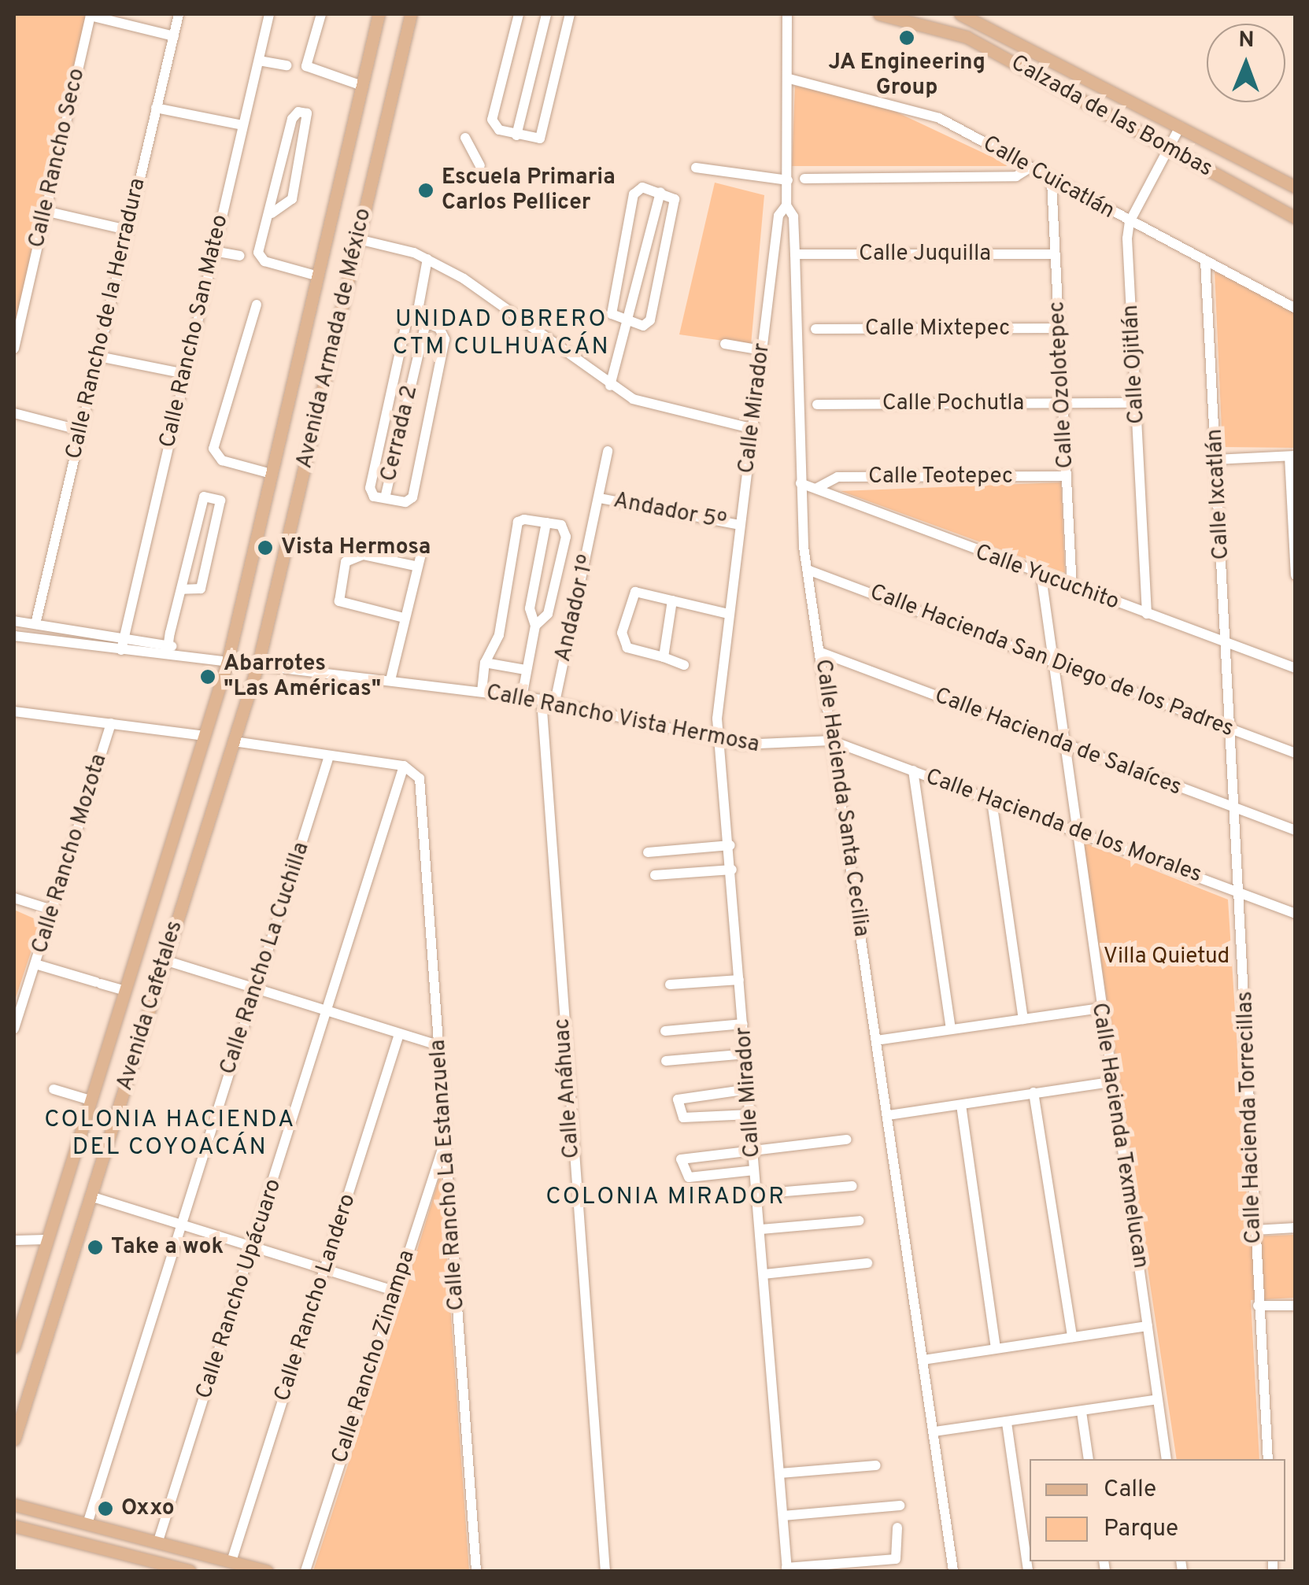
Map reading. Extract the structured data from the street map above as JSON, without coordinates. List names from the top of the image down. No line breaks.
{"streets":{"main road":["Calzada de las Bombas","Avenida Armada de México","Avenida Cafetales"],"street":["Calle Rancho Seco","Calle Cuicatlán","Calle Juquilla","Calle Rancho de la Herradura","Calle Mixtepec","Calle Rancho San Mateo","Calle Ojitlán","Calle Ozolotepec","Calle Pochutla","Calle Mirador","Cerrada 2","Calle Teotepec","Calle Ixcatlán","Andador 5º","Calle Yucuchito","Andador 1º","Calle Hacienda San Diego de los Padres","Calle Rancho Vista Hermosa","Calle Hacienda de Salaíces","Calle Hacienda Santa Cecilia","Calle Hacienda de los Morales","Calle Rancho Mozota","Calle Rancho La Cuchilla","Calle Anáhuac","Calle Hacienda Torrecillas","Calle Hacienda Texmelucan","Calle Rancho La Estanzuela","Calle Rancho Upácuaro","Calle Rancho Landero","Calle Rancho Zinampa"]},"crossings":[["Calzada de las Bombas","Calle Ojitlán"],["Calle Cuicatlán","Calle Ojitlán"],["Calle Cuicatlán","Calle Ozolotepec"],["Calle Cuicatlán","Calle Ixcatlán"],["Calle Cuicatlán","Calle Hacienda Santa Cecilia"],["Calle Juquilla","Calle Ozolotepec"],["Calle Juquilla","Calle Hacienda Santa Cecilia"],["Calle Rancho de la Herradura","Calle Rancho Vista Hermosa"],["Calle Mixtepec","Calle Ozolotepec"],["Calle Rancho San Mateo","Calle Rancho Vista Hermosa"],["Avenida Armada de México","Calle Rancho Vista Hermosa"],["Avenida Armada de México","Avenida Cafetales"],["Calle Ojitlán","Calle Pochutla"],["Calle Ojitlán","Calle Yucuchito"],["Calle Ozolotepec","Calle Pochutla"],["Calle Ozolotepec","Calle Teotepec"],["Calle Ozolotepec","Calle Yucuchito"],["Calle Mirador","Andador 5º"],["Calle Mirador","Calle Rancho Vista Hermosa"],["Calle Mirador","Calle Hacienda Santa Cecilia"],["Calle Teotepec","Calle Yucuchito"],["Calle Ixcatlán","Calle Yucuchito"],["Calle Ixcatlán","Calle Hacienda San Diego de los Padres"],["Calle Ixcatlán","Calle Hacienda Torrecillas"],["Andador 5º","Andador 1º"],["Calle Yucuchito","Calle Hacienda Santa Cecilia"],["Calle Yucuchito","Calle Hacienda Texmelucan"],["Andador 1º","Calle Rancho Vista Hermosa"],["Calle Hacienda San Diego de los Padres","Calle Hacienda Santa Cecilia"],["Calle Hacienda San Diego de los Padres","Calle Hacienda Torrecillas"],["Calle Hacienda San Diego de los Padres","Calle Hacienda Texmelucan"],["Calle Rancho Vista Hermosa","Calle Hacienda Santa Cecilia"],["Calle Rancho Vista Hermosa","Calle Hacienda de los Morales"],["Calle Rancho Vista Hermosa","Avenida Cafetales"],["Calle Rancho Vista Hermosa","Calle Anáhuac"],["Calle Hacienda de Salaíces","Calle Hacienda Santa Cecilia"],["Calle Hacienda de Salaíces","Calle Hacienda Torrecillas"],["Calle Hacienda de Salaíces","Calle Hacienda Texmelucan"],["Calle Hacienda Santa Cecilia","Calle Hacienda de los Morales"],["Calle Hacienda de los Morales","Calle Hacienda Torrecillas"],["Calle Hacienda de los Morales","Calle Hacienda Texmelucan"],["Calle Rancho La Estanzuela","Calle Rancho Upácuaro"],["Calle Rancho La Estanzuela","Calle Rancho Zinampa"]],"districts":["UNIDAD OBRERO CTM CULHUACÁN","COLONIA HACIENDA DEL COYOACÁN","COLONIA MIRADOR"],"parks":["Villa Quietud"],"places":["JA Engineering Group","Escuela Primaria Carlos Pellicer","Vista Hermosa","Abarrotes \"Las Américas\"","Take a wok","Oxxo"],"legend":["Calle","Parque"],"north":"top"}
